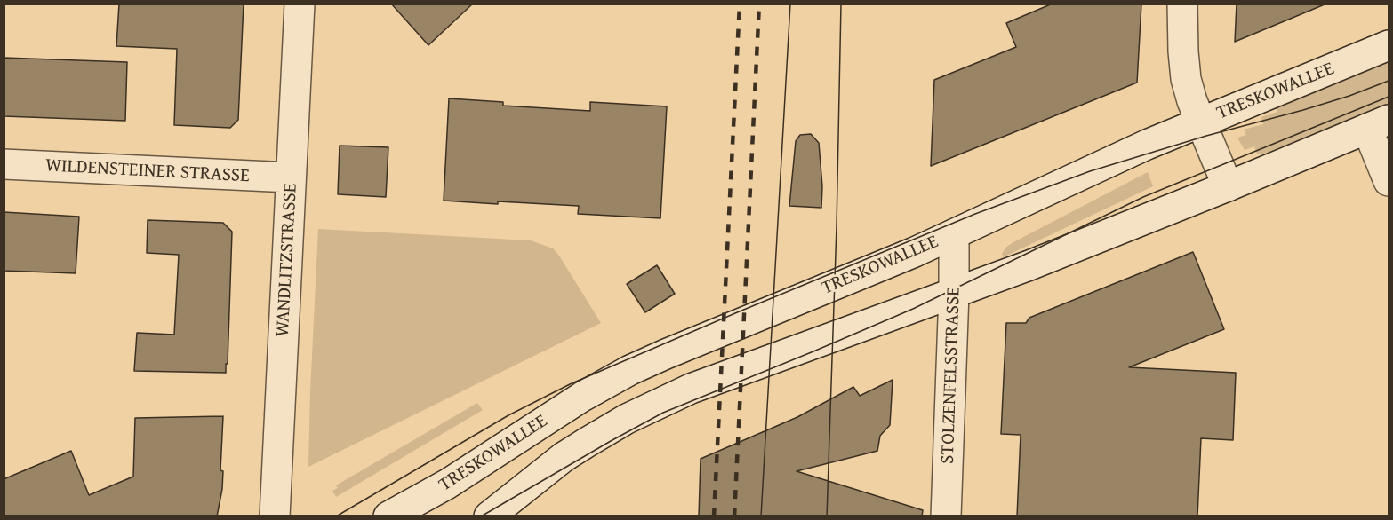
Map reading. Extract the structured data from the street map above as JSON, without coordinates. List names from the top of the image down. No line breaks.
{"streets":{"main road":["TRESKOWALLEE","WILDENSTEINER STRASSE","WANDLITZSTRASSE","STOLZENFELSSTRASSE"]},"crossings":[["TRESKOWALLEE","STOLZENFELSSTRASSE"],["WILDENSTEINER STRASSE","WANDLITZSTRASSE"]]}
